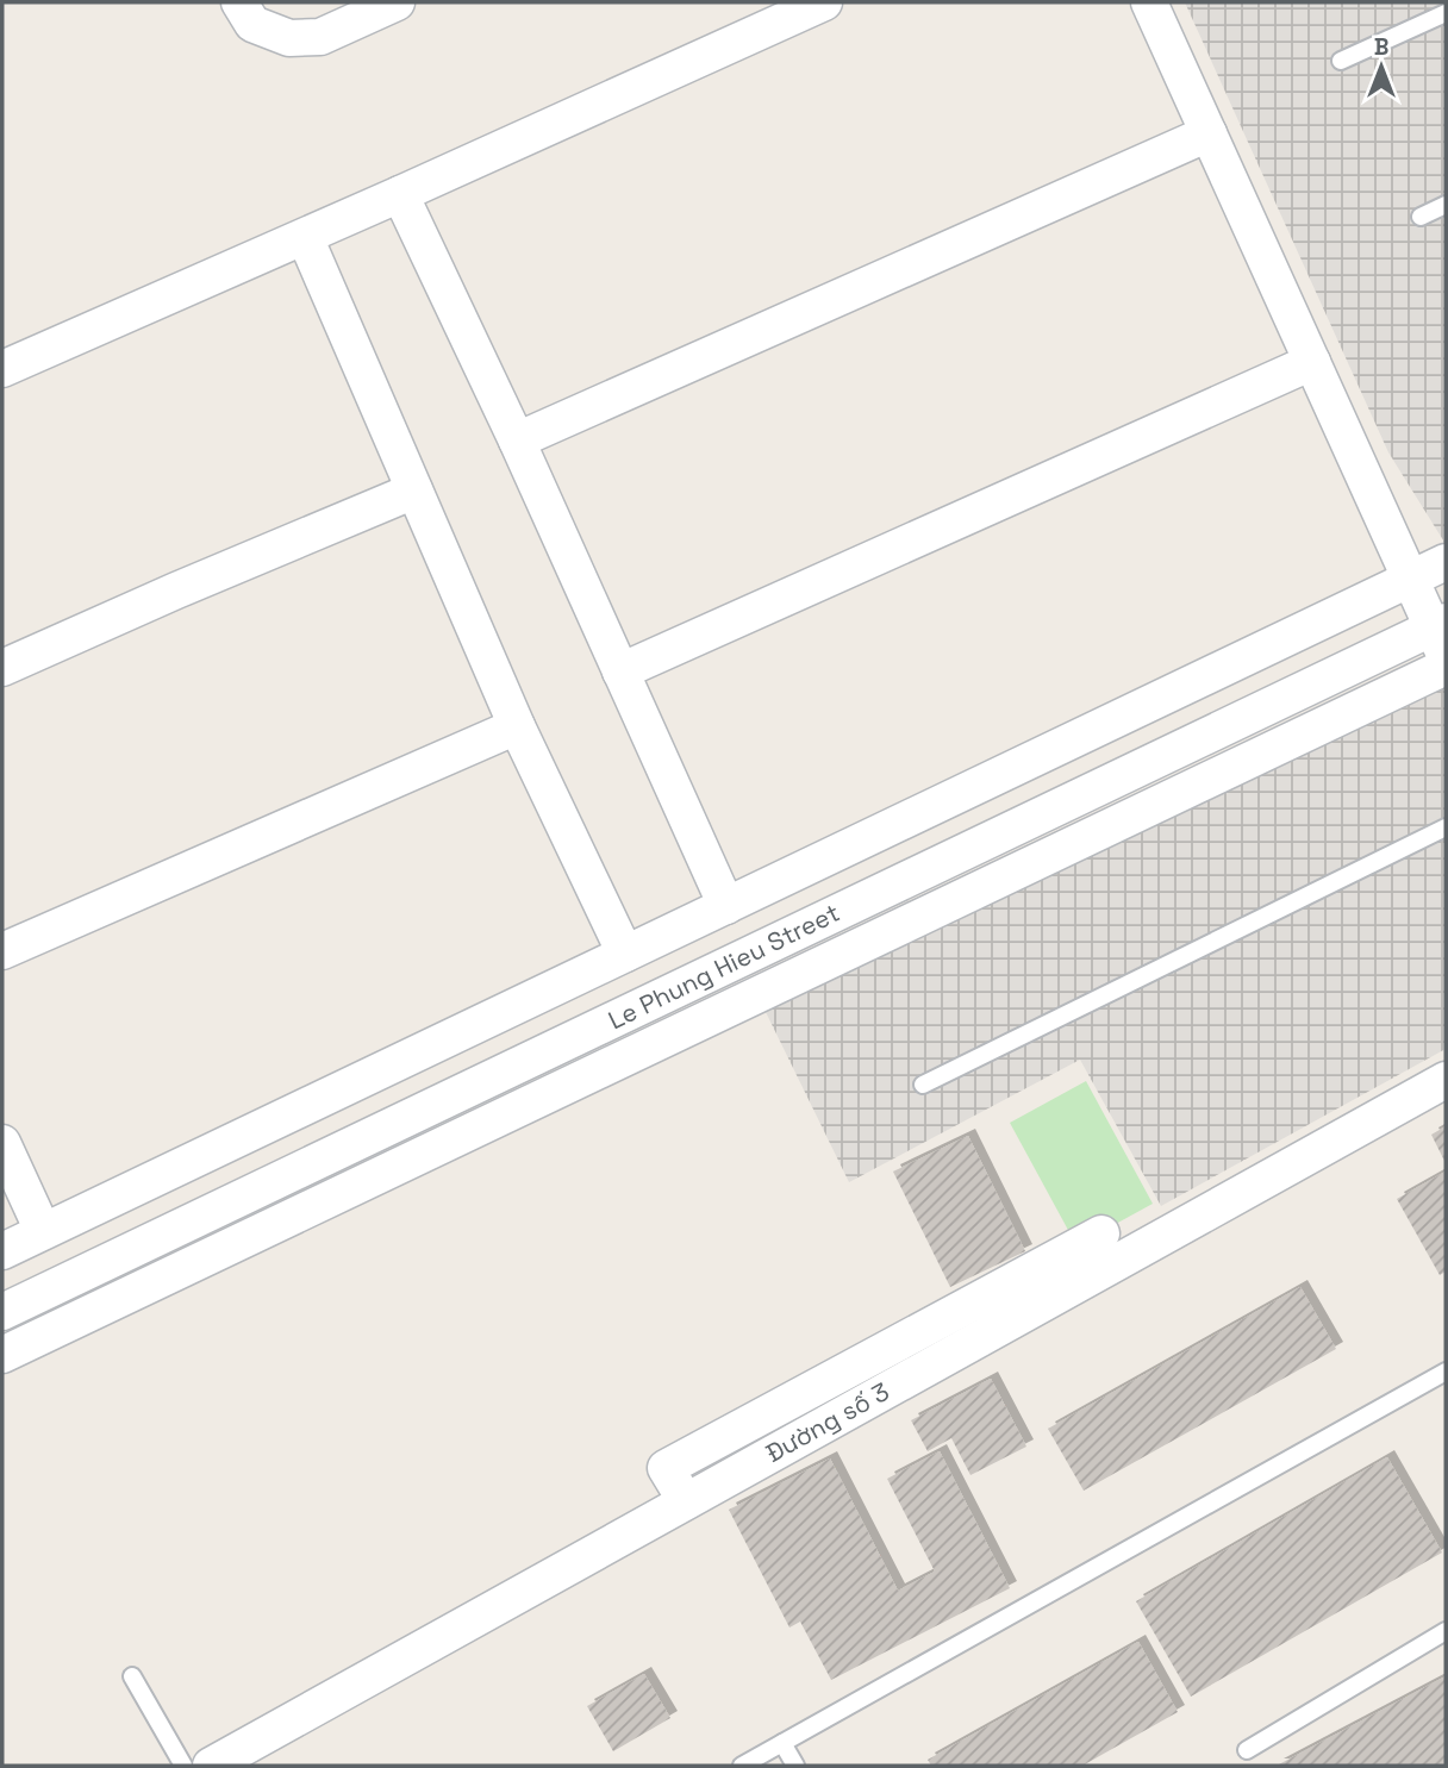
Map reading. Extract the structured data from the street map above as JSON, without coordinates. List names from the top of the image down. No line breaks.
{"streets":{"street":["Le Phung Hieu Street","Đường số 3"]},"north":"top"}
